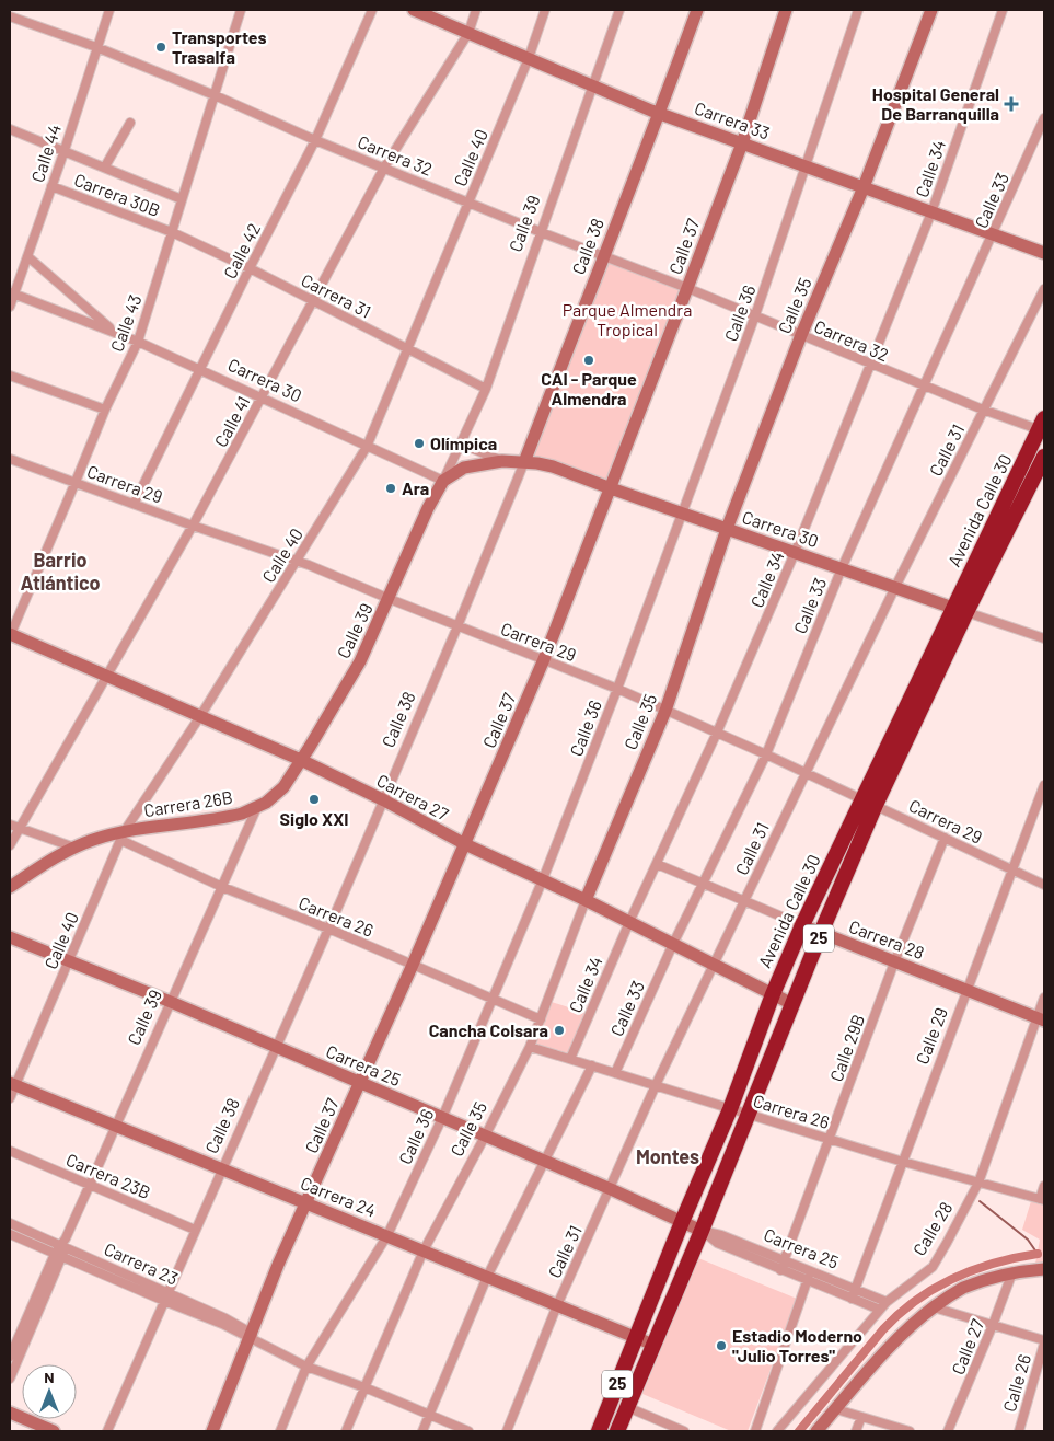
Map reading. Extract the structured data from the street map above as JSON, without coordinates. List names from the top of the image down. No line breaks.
{"streets":{"highway":["Avenida Calle 30","25"],"street":["Carrera 33","Calle 44","Carrera 32","Calle 40","Calle 34","Carrera 30B","Calle 33","Calle 39","Calle 38","Calle 37","Calle 42","Carrera 31","Calle 35","Calle 36","Calle 43","Carrera 30","Calle 41","Calle 31","Carrera 29","Carrera 27","Carrera 26B","Carrera 26","Carrera 28","Calle 29","Calle 29B","Carrera 25","Carrera 23B","Carrera 24","Calle 28","Carrera 23","Calle 27","Calle 26"]},"crossings":[["Carrera 33","Calle 40"],["Carrera 33","Calle 34"],["Carrera 33","Calle 33"],["Carrera 33","Calle 39"],["Carrera 33","Calle 38"],["Carrera 33","Calle 37"],["Carrera 33","Calle 35"],["Carrera 33","Calle 36"],["Carrera 33","Calle 41"],["Calle 44","Carrera 32"],["Calle 44","Carrera 30B"],["Calle 44","Carrera 30"],["Carrera 32","Calle 40"],["Carrera 32","Calle 34"],["Carrera 32","Calle 33"],["Carrera 32","Calle 39"],["Carrera 32","Calle 38"],["Carrera 32","Calle 37"],["Carrera 32","Calle 42"],["Carrera 32","Calle 35"],["Carrera 32","Calle 36"],["Carrera 32","Calle 43"],["Carrera 32","Calle 41"],["Carrera 32","Calle 31"],["Carrera 32","Avenida Calle 30"],["Calle 40","Carrera 31"],["Calle 40","Carrera 30"],["Calle 40","Carrera 29"],["Calle 40","Carrera 27"],["Calle 40","Carrera 26B"],["Calle 40","Carrera 26"],["Calle 40","Carrera 25"],["Calle 40","Carrera 24"],["Calle 34","Carrera 30"],["Calle 34","Carrera 29"],["Calle 34","Carrera 27"],["Calle 34","Carrera 26"],["Calle 34","Carrera 28"],["Carrera 30B","Carrera 31"],["Carrera 30B","Calle 43"],["Calle 33","Carrera 30"],["Calle 33","Carrera 29"],["Calle 33","Carrera 27"],["Calle 33","Carrera 26"],["Calle 33","Carrera 28"],["Calle 39","Carrera 31"],["Calle 39","Carrera 30"],["Calle 39","Carrera 29"],["Calle 39","Carrera 27"],["Calle 39","Carrera 26B"],["Calle 39","Carrera 26"],["Calle 39","Carrera 25"],["Calle 39","Carrera 23B"],["Calle 39","Carrera 24"],["Calle 39","Carrera 23"],["Calle 38","Carrera 30"],["Calle 38","Carrera 29"],["Calle 38","Carrera 27"],["Calle 38","Carrera 26"],["Calle 38","Carrera 25"],["Calle 38","Carrera 23B"],["Calle 38","Carrera 24"],["Calle 38","Carrera 23"],["Calle 37","Carrera 30"],["Calle 37","Carrera 29"],["Calle 37","Carrera 27"],["Calle 37","Carrera 26"],["Calle 37","Carrera 25"],["Calle 37","Carrera 24"],["Calle 37","Carrera 23"],["Calle 42","Carrera 31"],["Calle 42","Carrera 30"],["Calle 42","Carrera 29"],["Carrera 31","Calle 43"],["Carrera 31","Calle 41"],["Calle 35","Carrera 30"],["Calle 35","Carrera 29"],["Calle 35","Carrera 27"],["Calle 35","Carrera 26"],["Calle 35","Carrera 25"],["Calle 35","Carrera 24"],["Calle 35","Carrera 23"],["Calle 36","Carrera 30"],["Calle 36","Carrera 29"],["Calle 36","Carrera 27"],["Calle 36","Carrera 26"],["Calle 36","Carrera 25"],["Calle 36","Carrera 24"],["Calle 36","Carrera 23"],["Calle 43","Carrera 30"],["Calle 43","Carrera 29"],["Calle 43","Carrera 27"],["Carrera 30","Calle 41"],["Carrera 30","Calle 31"],["Carrera 30","Avenida Calle 30"],["Calle 41","Carrera 29"],["Calle 41","Carrera 27"],["Calle 31","Carrera 29"],["Calle 31","Carrera 27"],["Calle 31","Carrera 26"],["Calle 31","Carrera 28"],["Calle 31","Carrera 25"],["Calle 31","Carrera 24"],["Carrera 29","Avenida Calle 30"],["Carrera 29","Calle 29"],["Carrera 29","Calle 29B"],["Avenida Calle 30","Carrera 27"],["Avenida Calle 30","Carrera 26"],["Avenida Calle 30","Carrera 28"],["Avenida Calle 30","Carrera 25"],["Avenida Calle 30","Carrera 24"],["Carrera 26B","Carrera 26"],["Carrera 26","Calle 29"],["Carrera 26","Calle 29B"],["Carrera 26","Calle 28"],["Carrera 28","Calle 29"],["Carrera 28","Calle 29B"],["Carrera 28","Calle 28"],["Calle 29","Carrera 25"],["Calle 29B","Carrera 25"],["Carrera 25","Calle 28"]],"districts":["Barrio Atlántico","Montes"],"parks":["Parque Almendra Tropical"],"places":{"other":["Transportes Trasalfa","CAI - Parque Almendra","Olímpica","Ara","Siglo XXI","Cancha Colsara","Estadio Moderno \"Julio Torres\""],"health":["Hospital General De Barranquilla"]},"north":"top"}
